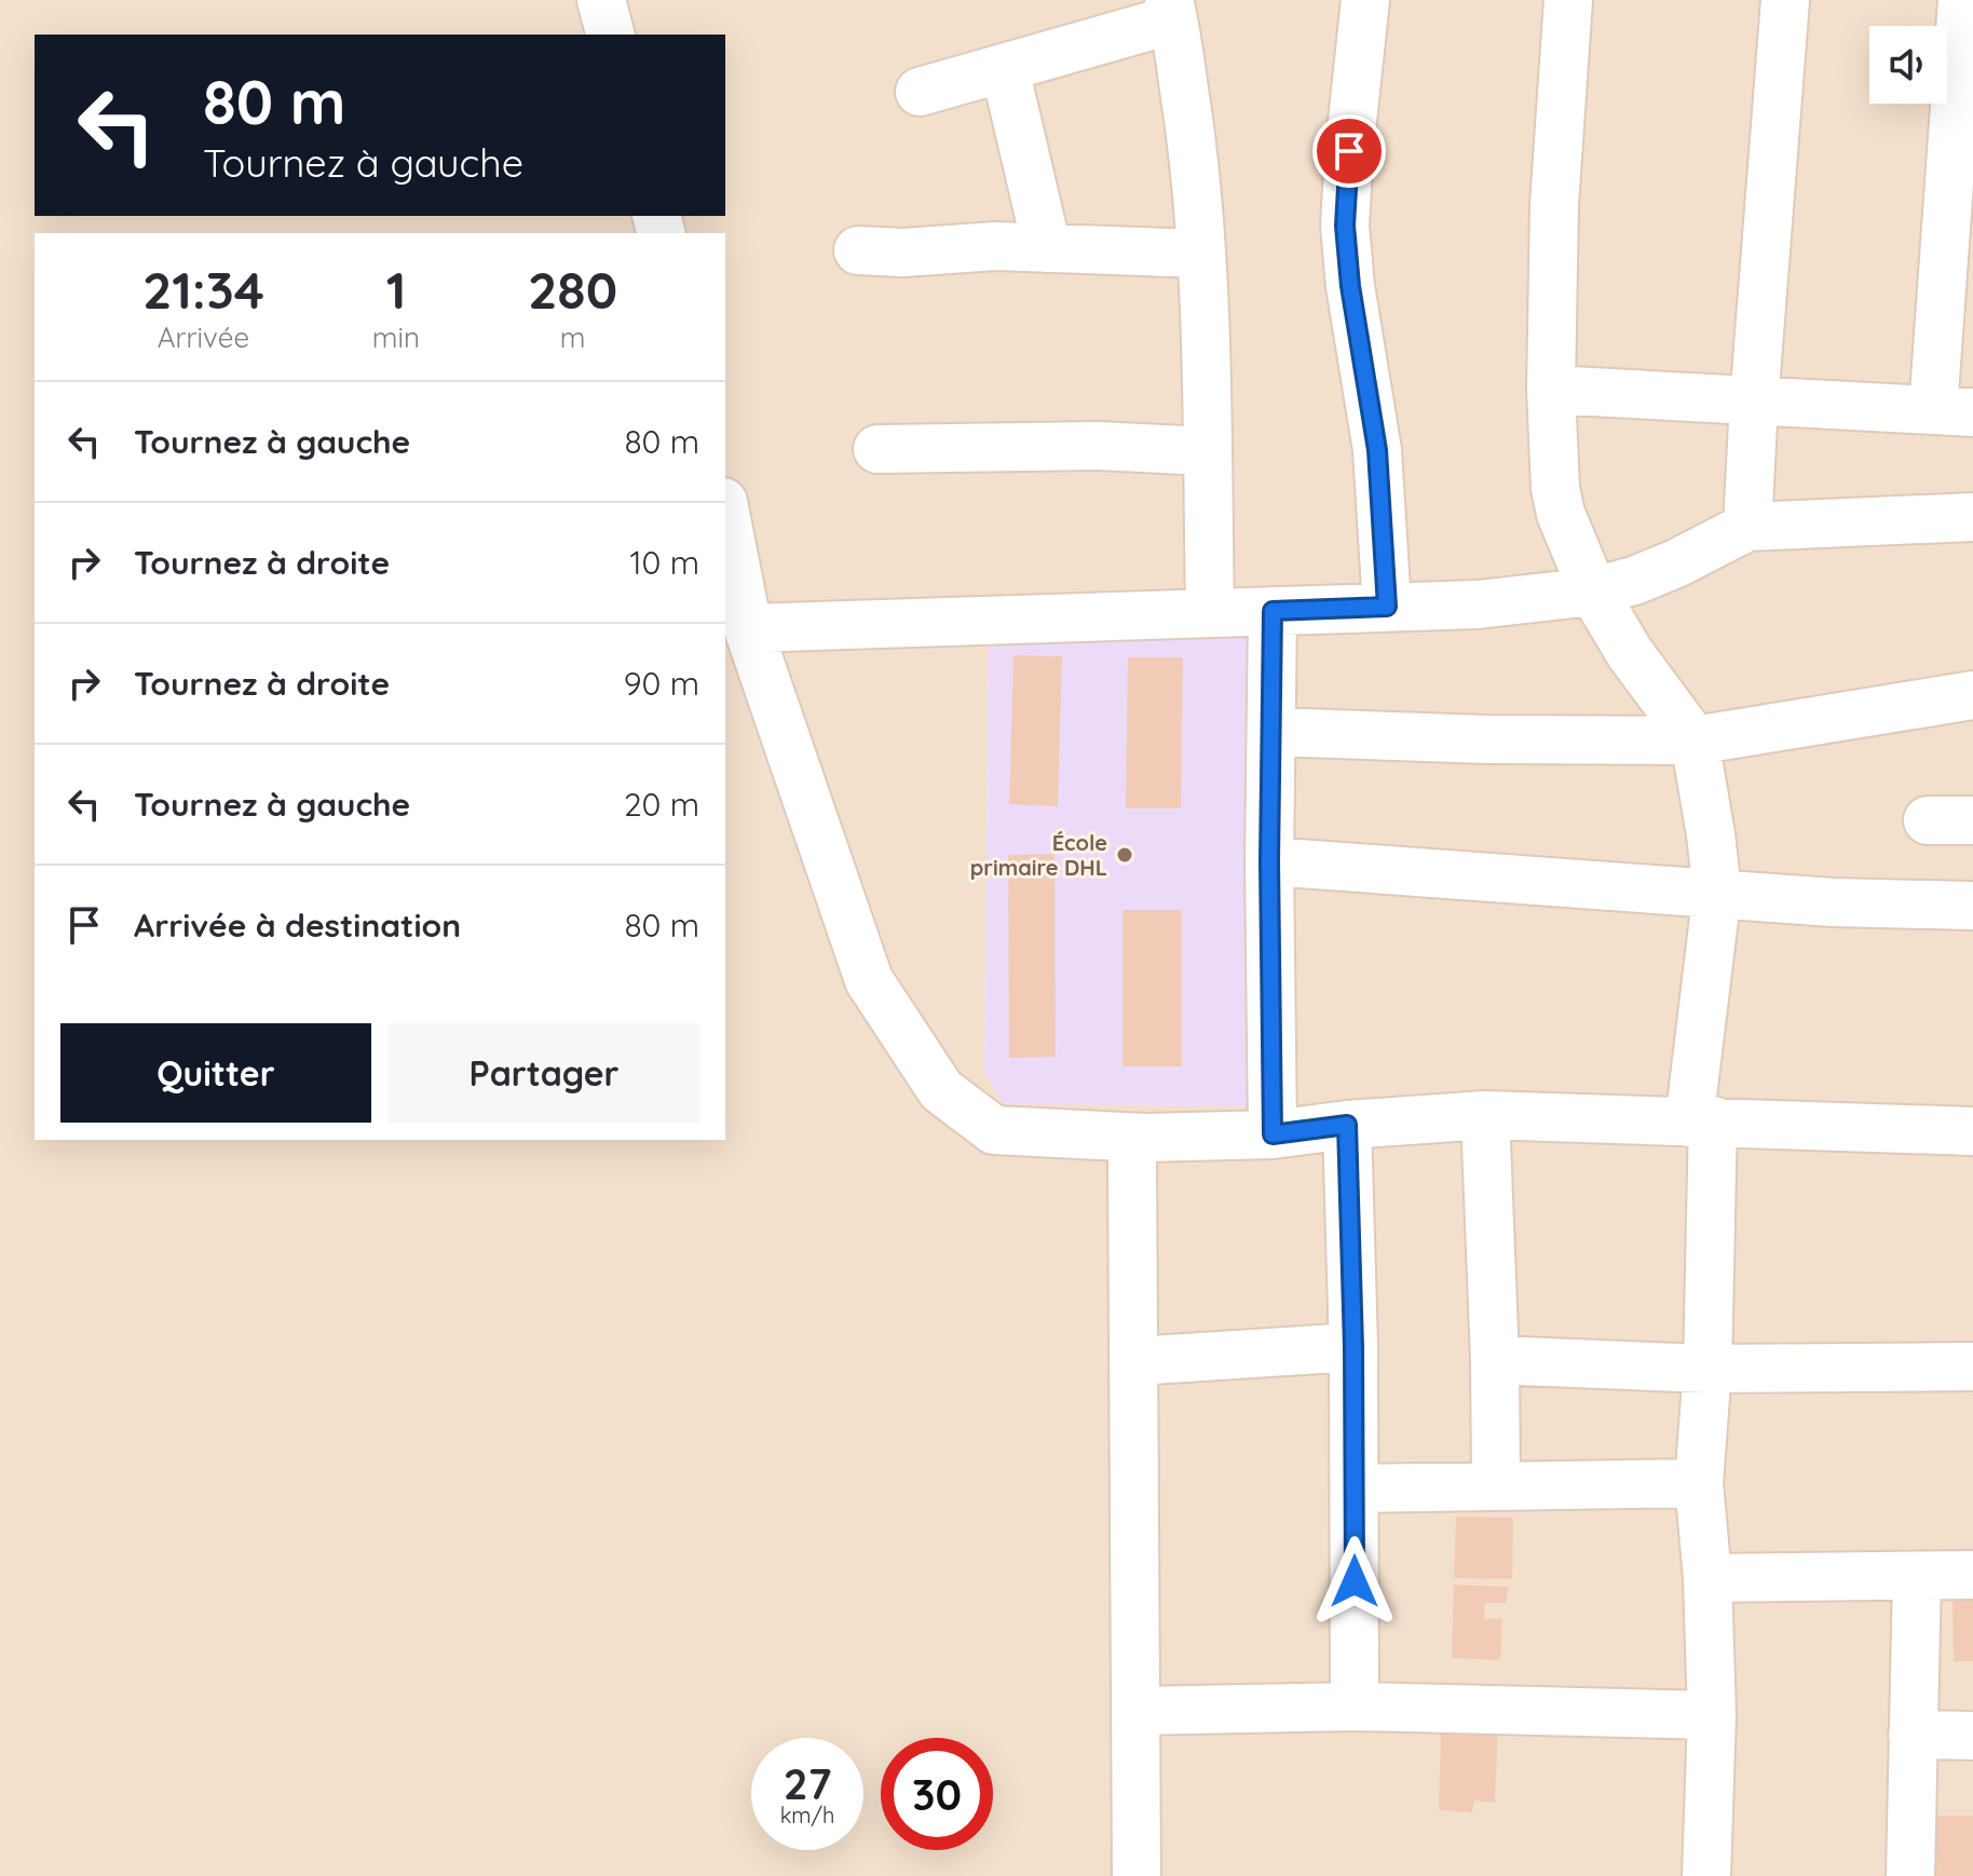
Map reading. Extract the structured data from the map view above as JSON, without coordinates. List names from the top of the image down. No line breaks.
{"places":["École primaire DHL"],"page":{"turn":["80 m","Tournez à gauche"],"eta":["21:34","Arrivée","1","min","280","m"],"list":[{"name":"Tournez à gauche","value":"80 m"},{"name":"Tournez à droite","value":"10 m"},{"name":"Tournez à droite","value":"90 m"},{"name":"Tournez à gauche","value":"20 m"},{"name":"Arrivée à destination","value":"80 m"}],"buttons":["Quitter","Partager"],"speed":"27 km/h","limit":"30"}}
